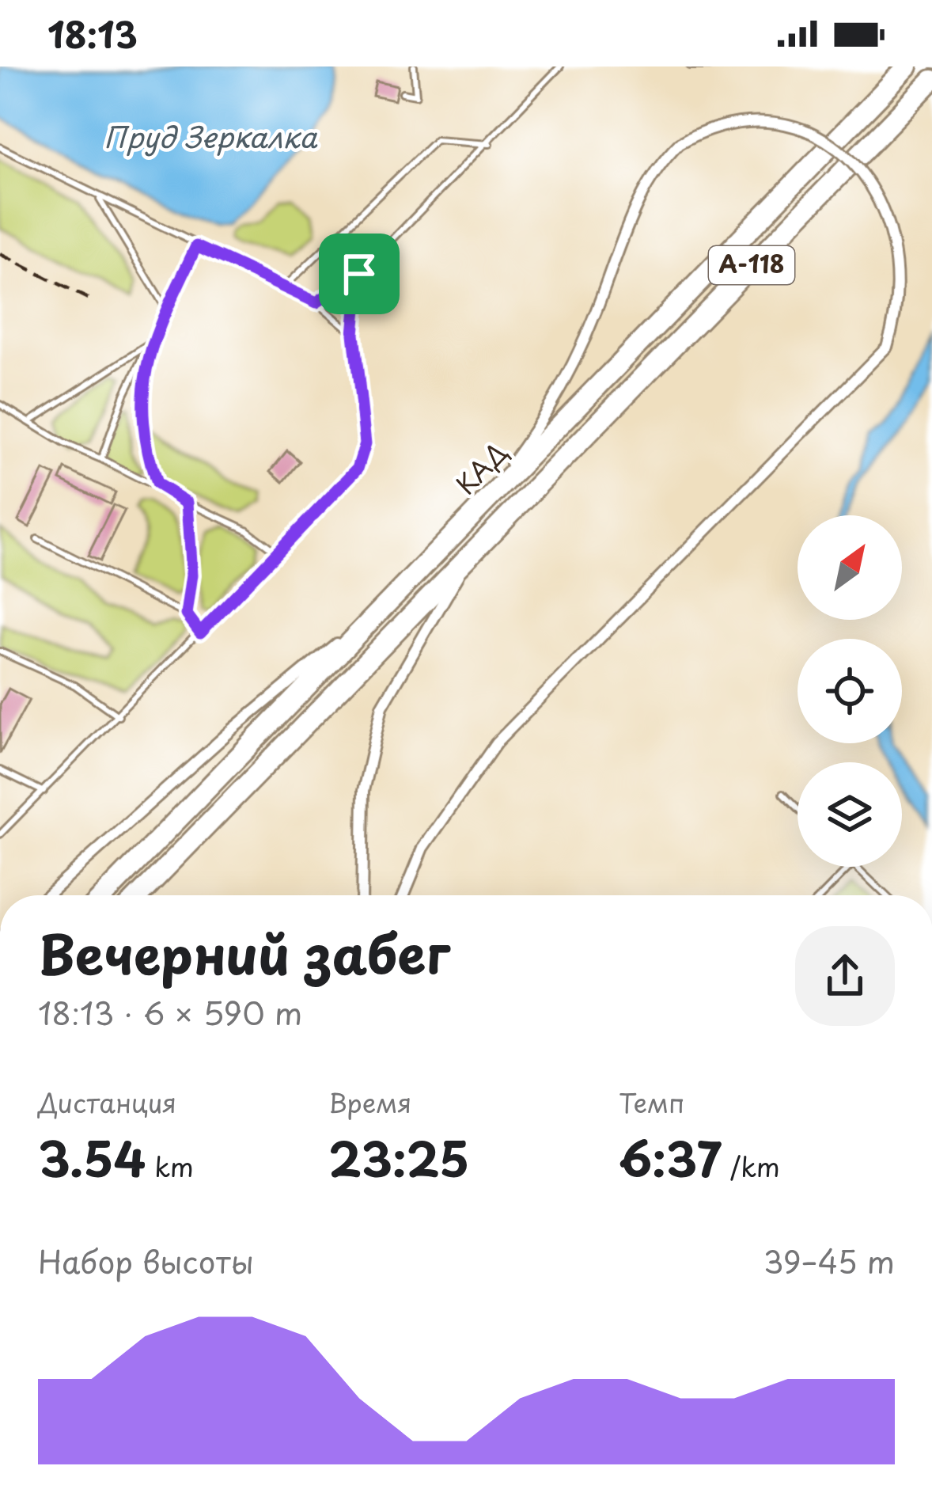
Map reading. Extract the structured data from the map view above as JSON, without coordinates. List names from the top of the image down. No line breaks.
{"streets":{"highway":["А-118","КАД"]},"water":["Пруд Зеркалка"],"north":"top right","page":{"status":"18:13","heading":["Вечерний забег","18:13 · 6 × 590 m"],"stats":[["Дистанция","3.54 km"],["Время","23:25"],["Темп","6:37 /km"]],"chart":["Набор высоты","39–45 m"]}}
